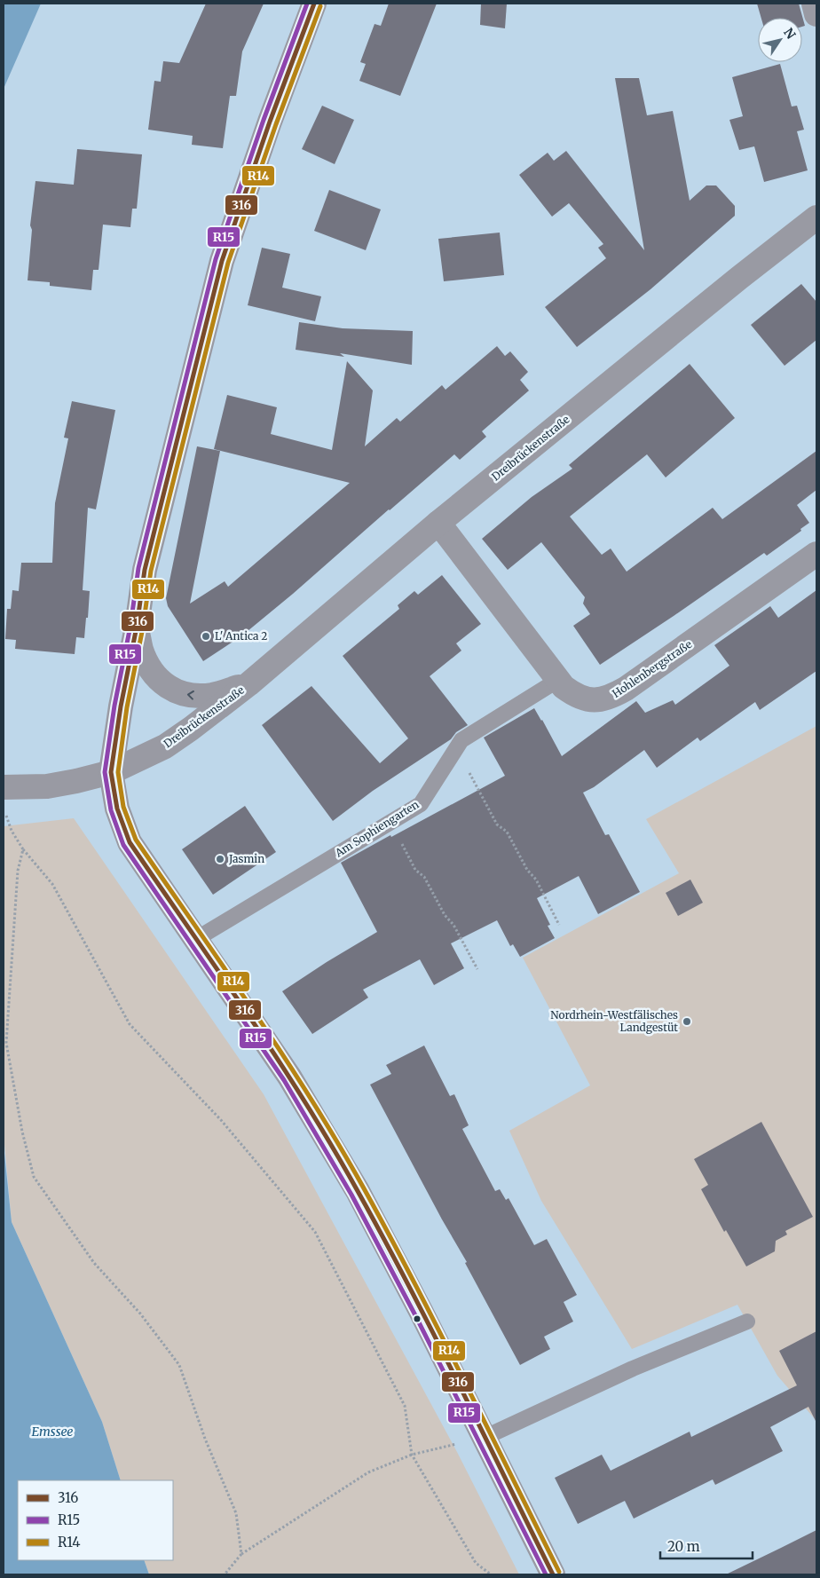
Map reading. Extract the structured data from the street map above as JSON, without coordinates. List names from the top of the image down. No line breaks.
{"streets":{"street":["Dreibrückenstraße","Hohlenbergstraße"],"lane":["Am Sophiengarten"]},"crossings":[["Dreibrückenstraße","Hohlenbergstraße"],["Hohlenbergstraße","Am Sophiengarten"]],"water":["Emssee"],"places":["L' Antica 2","Jasmin","Nordrhein-Westfälisches Landgestüt"],"lines":["transit line 316","transit line R15","transit line R14"],"legend":["316","R15","R14"],"scale_bar":"20 m","north":"top right"}
